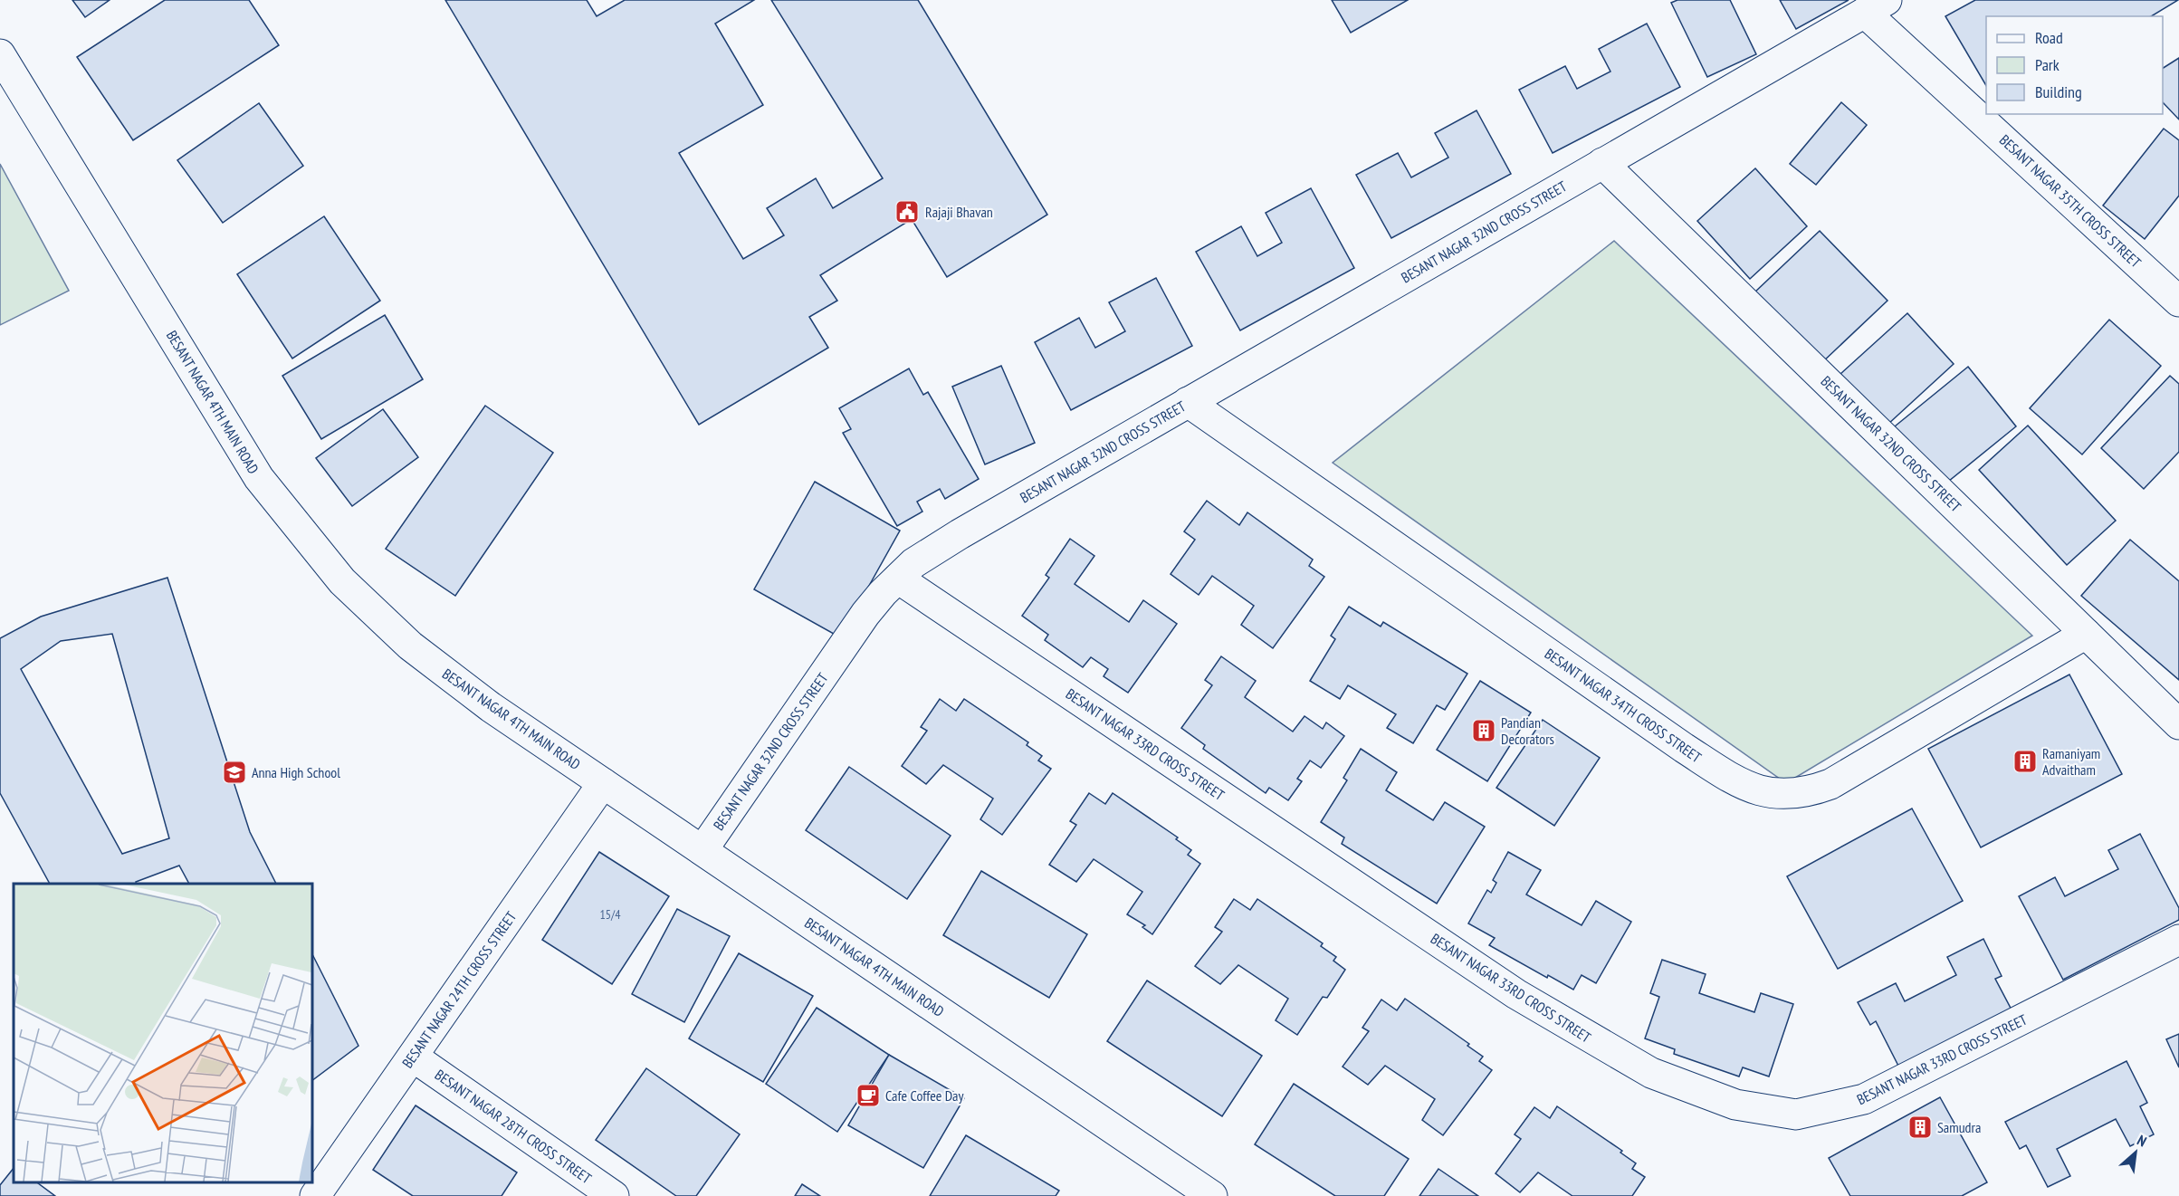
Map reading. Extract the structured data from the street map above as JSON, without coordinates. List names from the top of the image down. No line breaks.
{"streets":{"street":["BESANT NAGAR 35TH CROSS STREET","BESANT NAGAR 32ND CROSS STREET","BESANT NAGAR 4TH MAIN ROAD","BESANT NAGAR 34TH CROSS STREET","BESANT NAGAR 33RD CROSS STREET","BESANT NAGAR 24TH CROSS STREET","BESANT NAGAR 28TH CROSS STREET"]},"crossings":[["BESANT NAGAR 35TH CROSS STREET","BESANT NAGAR 32ND CROSS STREET"],["BESANT NAGAR 32ND CROSS STREET","BESANT NAGAR 4TH MAIN ROAD"],["BESANT NAGAR 32ND CROSS STREET","BESANT NAGAR 34TH CROSS STREET"],["BESANT NAGAR 32ND CROSS STREET","BESANT NAGAR 33RD CROSS STREET"],["BESANT NAGAR 4TH MAIN ROAD","BESANT NAGAR 24TH CROSS STREET"],["BESANT NAGAR 24TH CROSS STREET","BESANT NAGAR 28TH CROSS STREET"]],"places":{"public building":["Rajaji Bhavan"],"building":["Pandian Decorators","Ramaniyam Advaitham","Samudra"],"school or university":["Anna High School"],"cafe":["Cafe Coffee Day"]},"house_numbers":["15/4"],"legend":["Road","Park","Building"],"north":"top right"}
